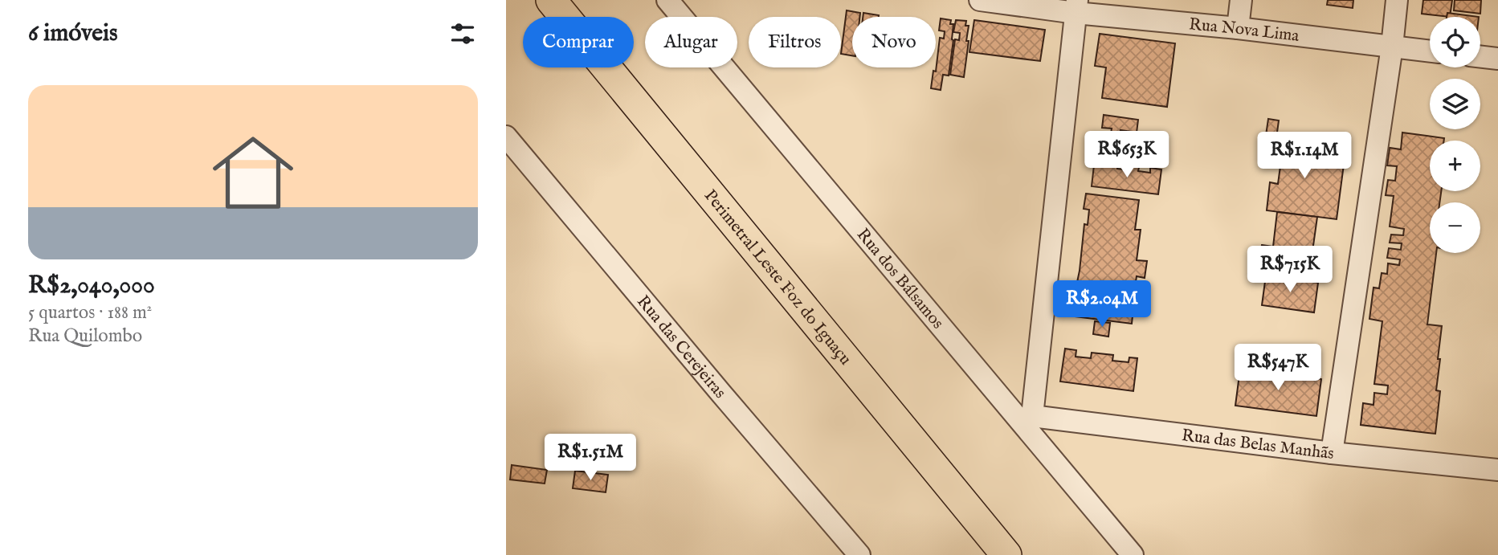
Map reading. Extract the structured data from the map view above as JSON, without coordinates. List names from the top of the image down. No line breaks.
{"streets":{"highway":["Perimetral Leste Foz do Iguaçu"],"street":["Rua Nova Lima","Rua dos Bálsamos","Rua das Cerejeiras","Rua das Belas Manhãs"]},"crossings":[["Rua dos Bálsamos","Rua das Belas Manhãs"]],"page":{"heading":"6 imóveis","map_buttons":["+","−"],"chip":["Comprar","Alugar","Filtros","Novo"],"list":[{"name":"R$2,040,000","note":"5 quartos · 188 m² · Rua Quilombo"}],"price":["R$653K","R$1.14M","R$715K","R$2.04M","R$547K","R$1.51M"]}}
